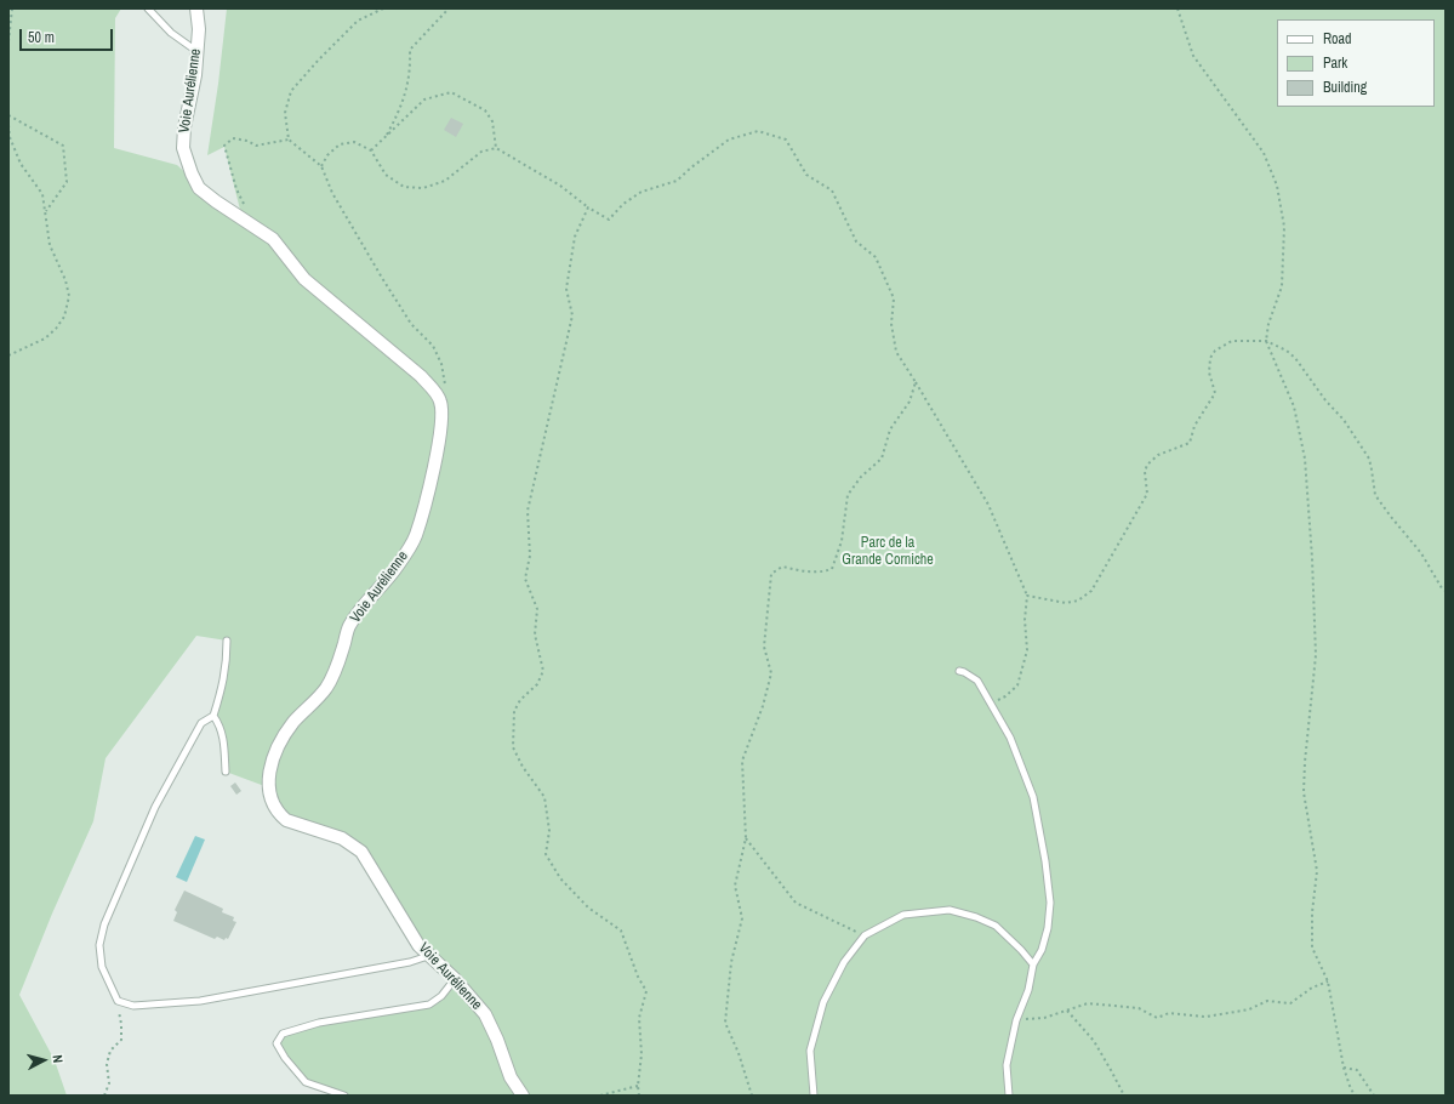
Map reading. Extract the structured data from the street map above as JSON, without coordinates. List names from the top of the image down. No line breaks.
{"streets":{"street":["Voie Aurélienne"]},"parks":["Parc de la Grande Corniche"],"legend":["Road","Park","Building"],"scale_bar":"50 m","north":"right"}
